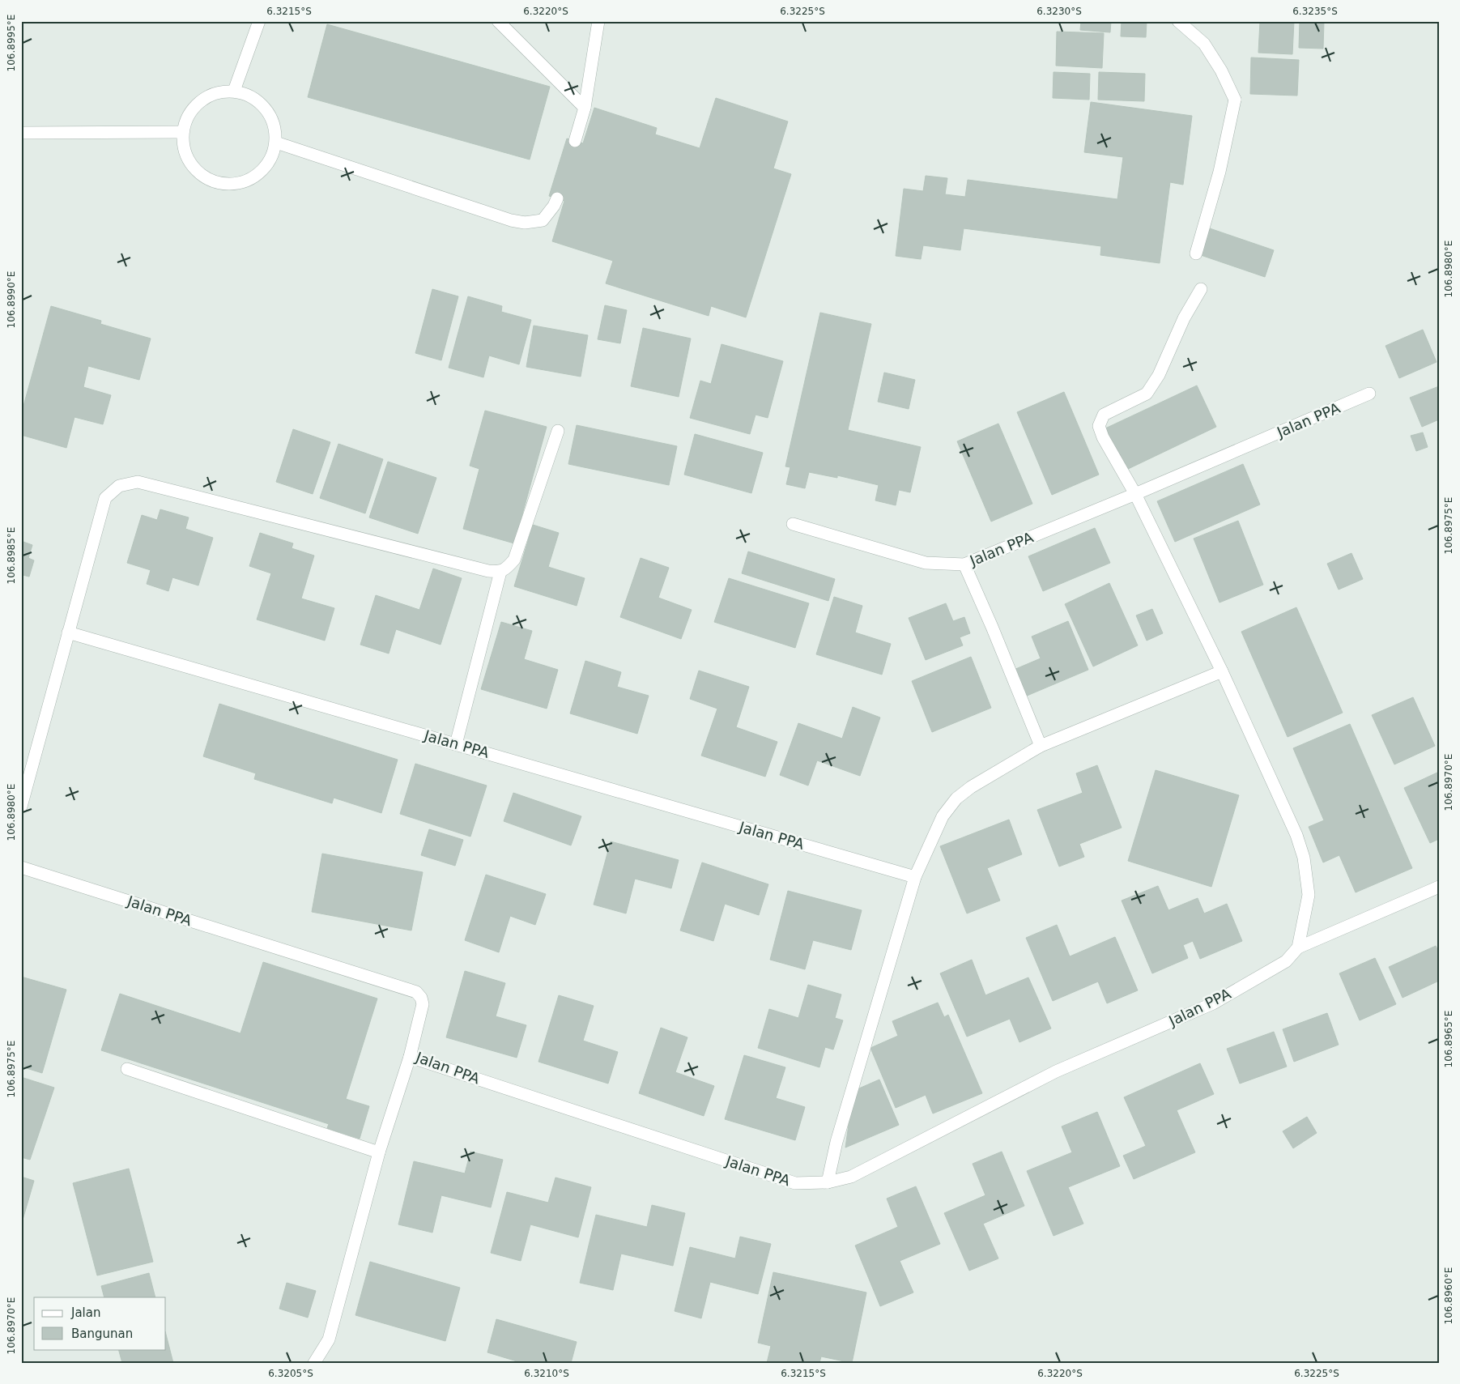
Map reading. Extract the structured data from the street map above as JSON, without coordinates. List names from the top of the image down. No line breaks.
{"streets":{"street":["Jalan PPA"]},"legend":["Jalan","Bangunan"],"coordinates":["6.3215°S","6.3220°S","6.3225°S","6.3230°S","6.3235°S","106.8995°E","106.8980°E","106.8990°E","106.8975°E","106.8985°E","106.8970°E","106.8965°E","106.8960°E","6.3205°S","6.3210°S"]}
